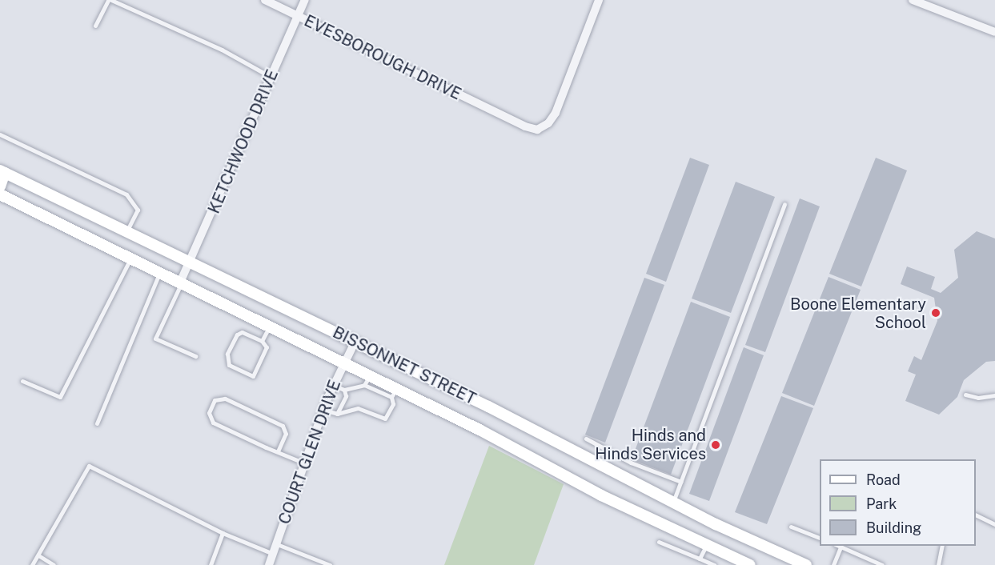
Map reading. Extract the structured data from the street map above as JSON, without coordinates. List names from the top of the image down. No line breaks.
{"streets":{"main road":["BISSONNET STREET"],"street":["EVESBOROUGH DRIVE","KETCHWOOD DRIVE","COURT GLEN DRIVE"]},"crossings":[["EVESBOROUGH DRIVE","KETCHWOOD DRIVE"],["KETCHWOOD DRIVE","BISSONNET STREET"],["BISSONNET STREET","COURT GLEN DRIVE"]],"places":["Boone Elementary School","Hinds and Hinds Services"],"legend":["Road","Park","Building"]}
